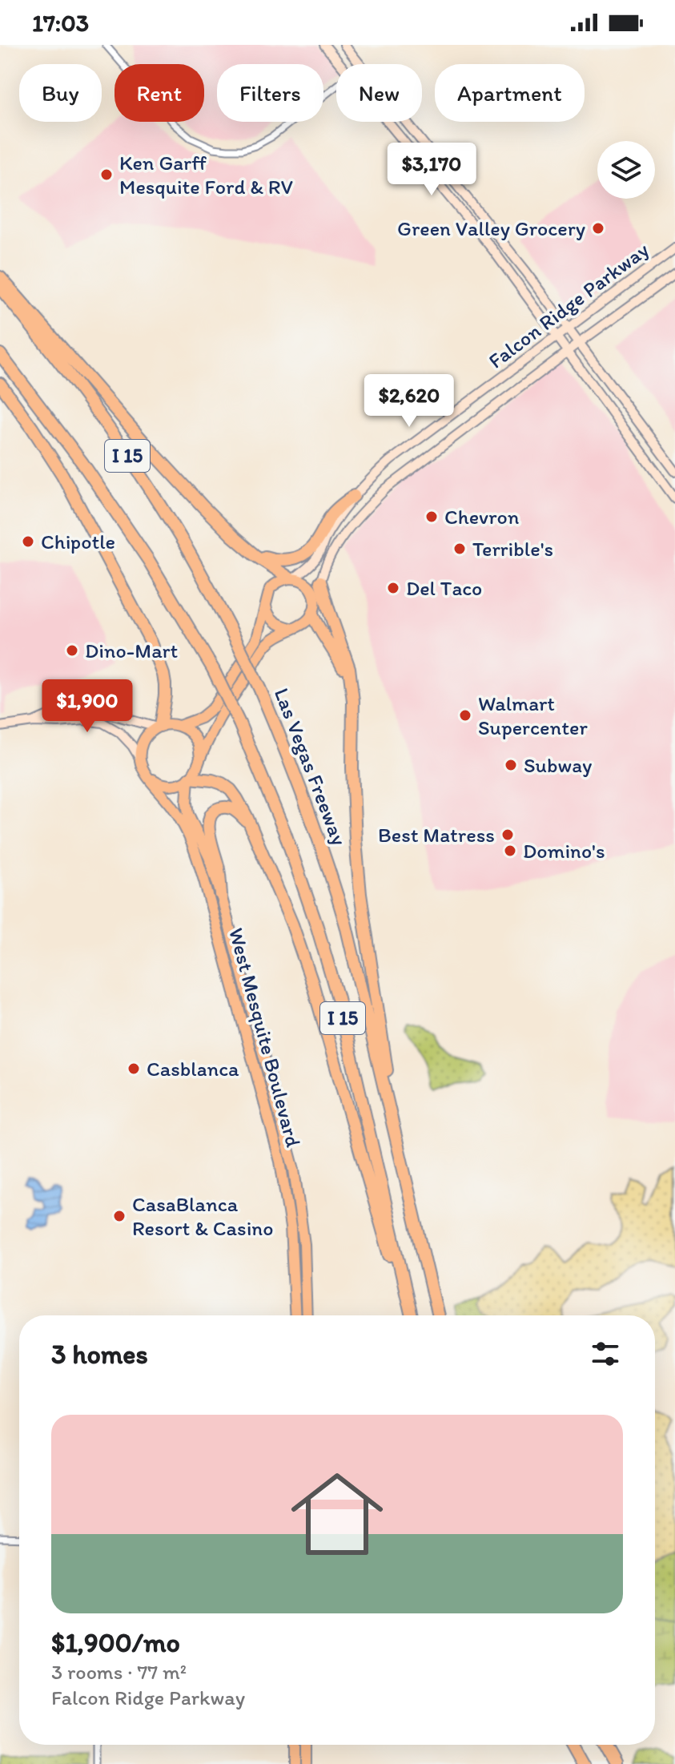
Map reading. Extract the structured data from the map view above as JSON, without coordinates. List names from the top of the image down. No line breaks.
{"streets":{"highway":["I 15","Las Vegas Freeway"],"main road":["Falcon Ridge Parkway","West Mesquite Boulevard"]},"crossings":[["Falcon Ridge Parkway","West Mesquite Boulevard"]],"places":["Ken Garff Mesquite Ford & RV","Green Valley Grocery","Chevron","Chipotle","Terrible's","Del Taco","Dino-Mart","Walmart Supercenter","Subway","Best Matress","Domino's","Casblanca","CasaBlanca Resort & Casino"],"page":{"status":"17:03","chip":["Buy","Rent","Filters","New","Apartment"],"price":["$3,170","$2,620","$1,900"],"heading":"3 homes","list":[{"name":"$1,900/mo","note":"3 rooms · 77 m² · Falcon Ridge Parkway"}]}}
